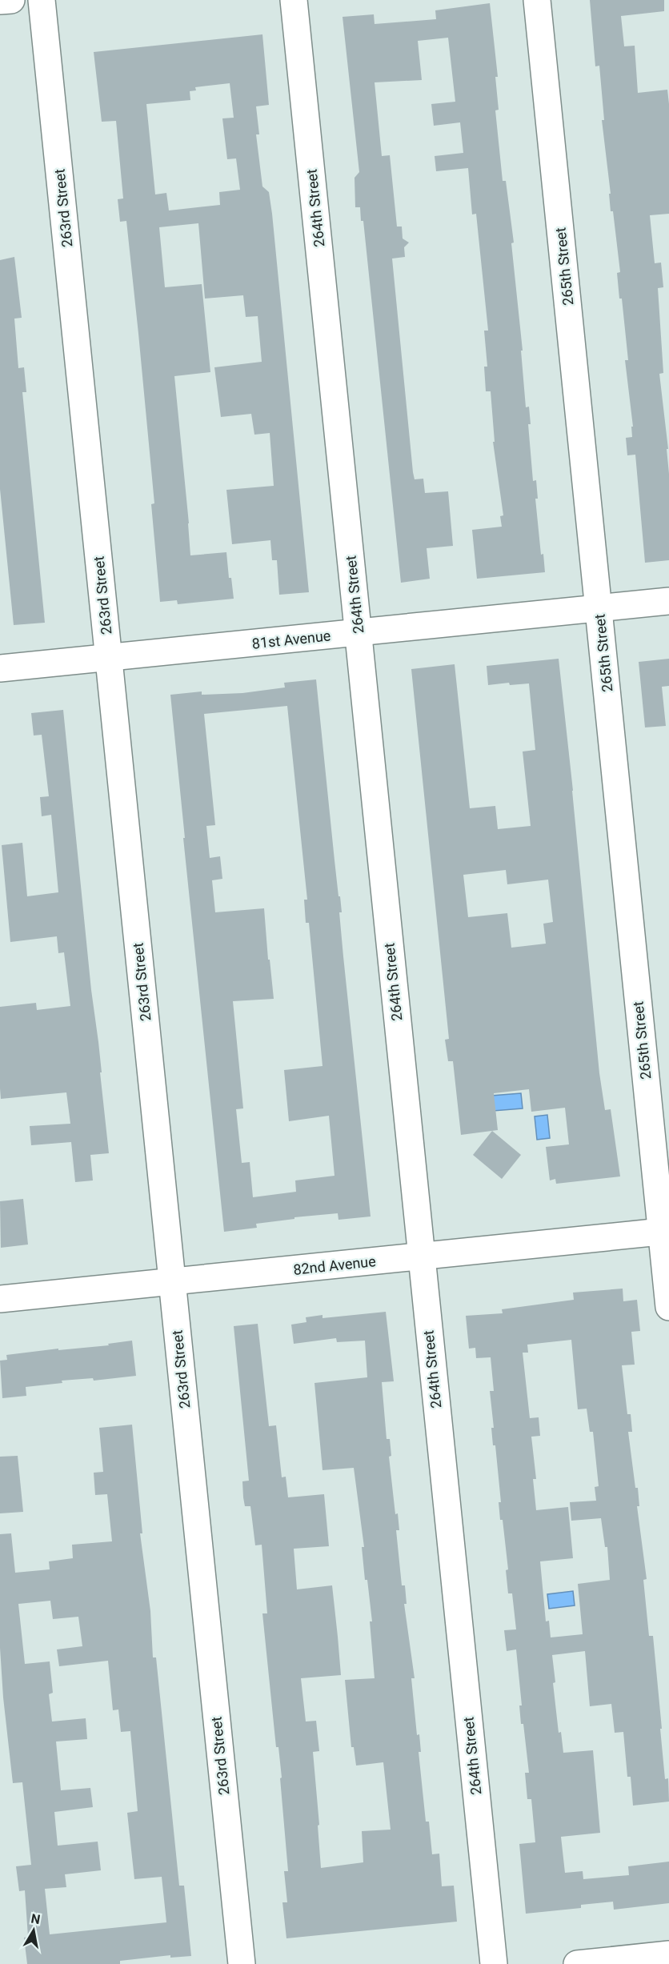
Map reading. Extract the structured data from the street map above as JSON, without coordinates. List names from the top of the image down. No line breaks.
{"streets":{"street":["263rd Street","264th Street","265th Street","81st Avenue","82nd Avenue"]},"crossings":[["263rd Street","81st Avenue"],["263rd Street","82nd Avenue"],["264th Street","81st Avenue"],["264th Street","82nd Avenue"],["265th Street","81st Avenue"],["265th Street","82nd Avenue"]],"north":"top"}
